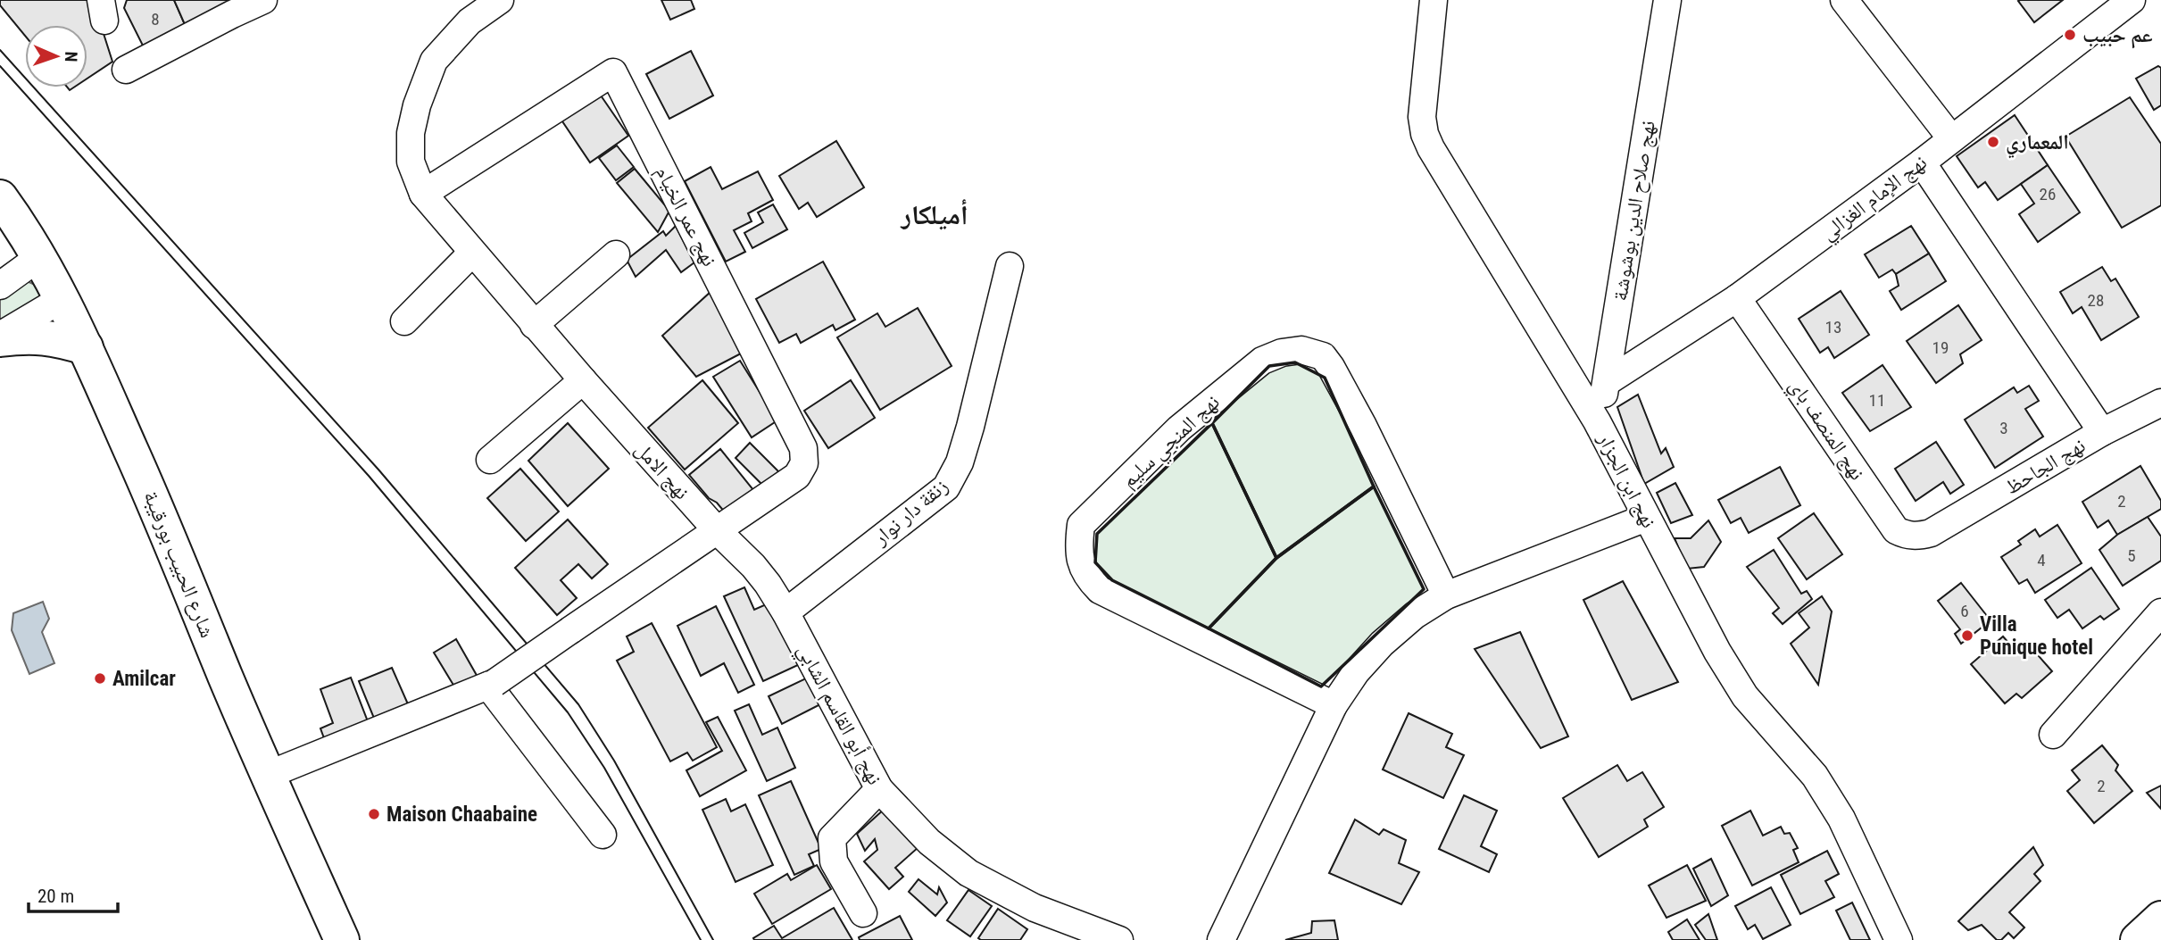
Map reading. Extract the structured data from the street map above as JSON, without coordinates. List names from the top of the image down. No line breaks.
{"streets":{"main road":["شارع الحبيب بورقيبة"],"street":["نهج الإمام الغزالي","نهج صلاح الدين بوشوشة","نهج عمر الخيام","نهج المنصف باي","نهج المنجي سليم","نهج الجاحظ","نهج الامل","نهج ابن الجزار","زنقة دار نوار","نهج أبو القاسم الشابي"]},"crossings":[["نهج الإمام الغزالي","نهج صلاح الدين بوشوشة"],["نهج الإمام الغزالي","نهج المنصف باي"],["نهج صلاح الدين بوشوشة","نهج ابن الجزار"],["نهج عمر الخيام","نهج الامل"],["نهج عمر الخيام","نهج أبو القاسم الشابي"],["نهج المنصف باي","نهج الجاحظ"],["نهج الامل","نهج أبو القاسم الشابي"],["زنقة دار نوار","نهج أبو القاسم الشابي"]],"districts":["أميلكار"],"places":["عم حبيب","المعماري","Villa Punique hotel","Amilcar","Maison Chaabaine"],"house_numbers":["8","26","28","13","19","11","3","2","5","4","6","2"],"scale_bar":"20 m","north":"right"}
